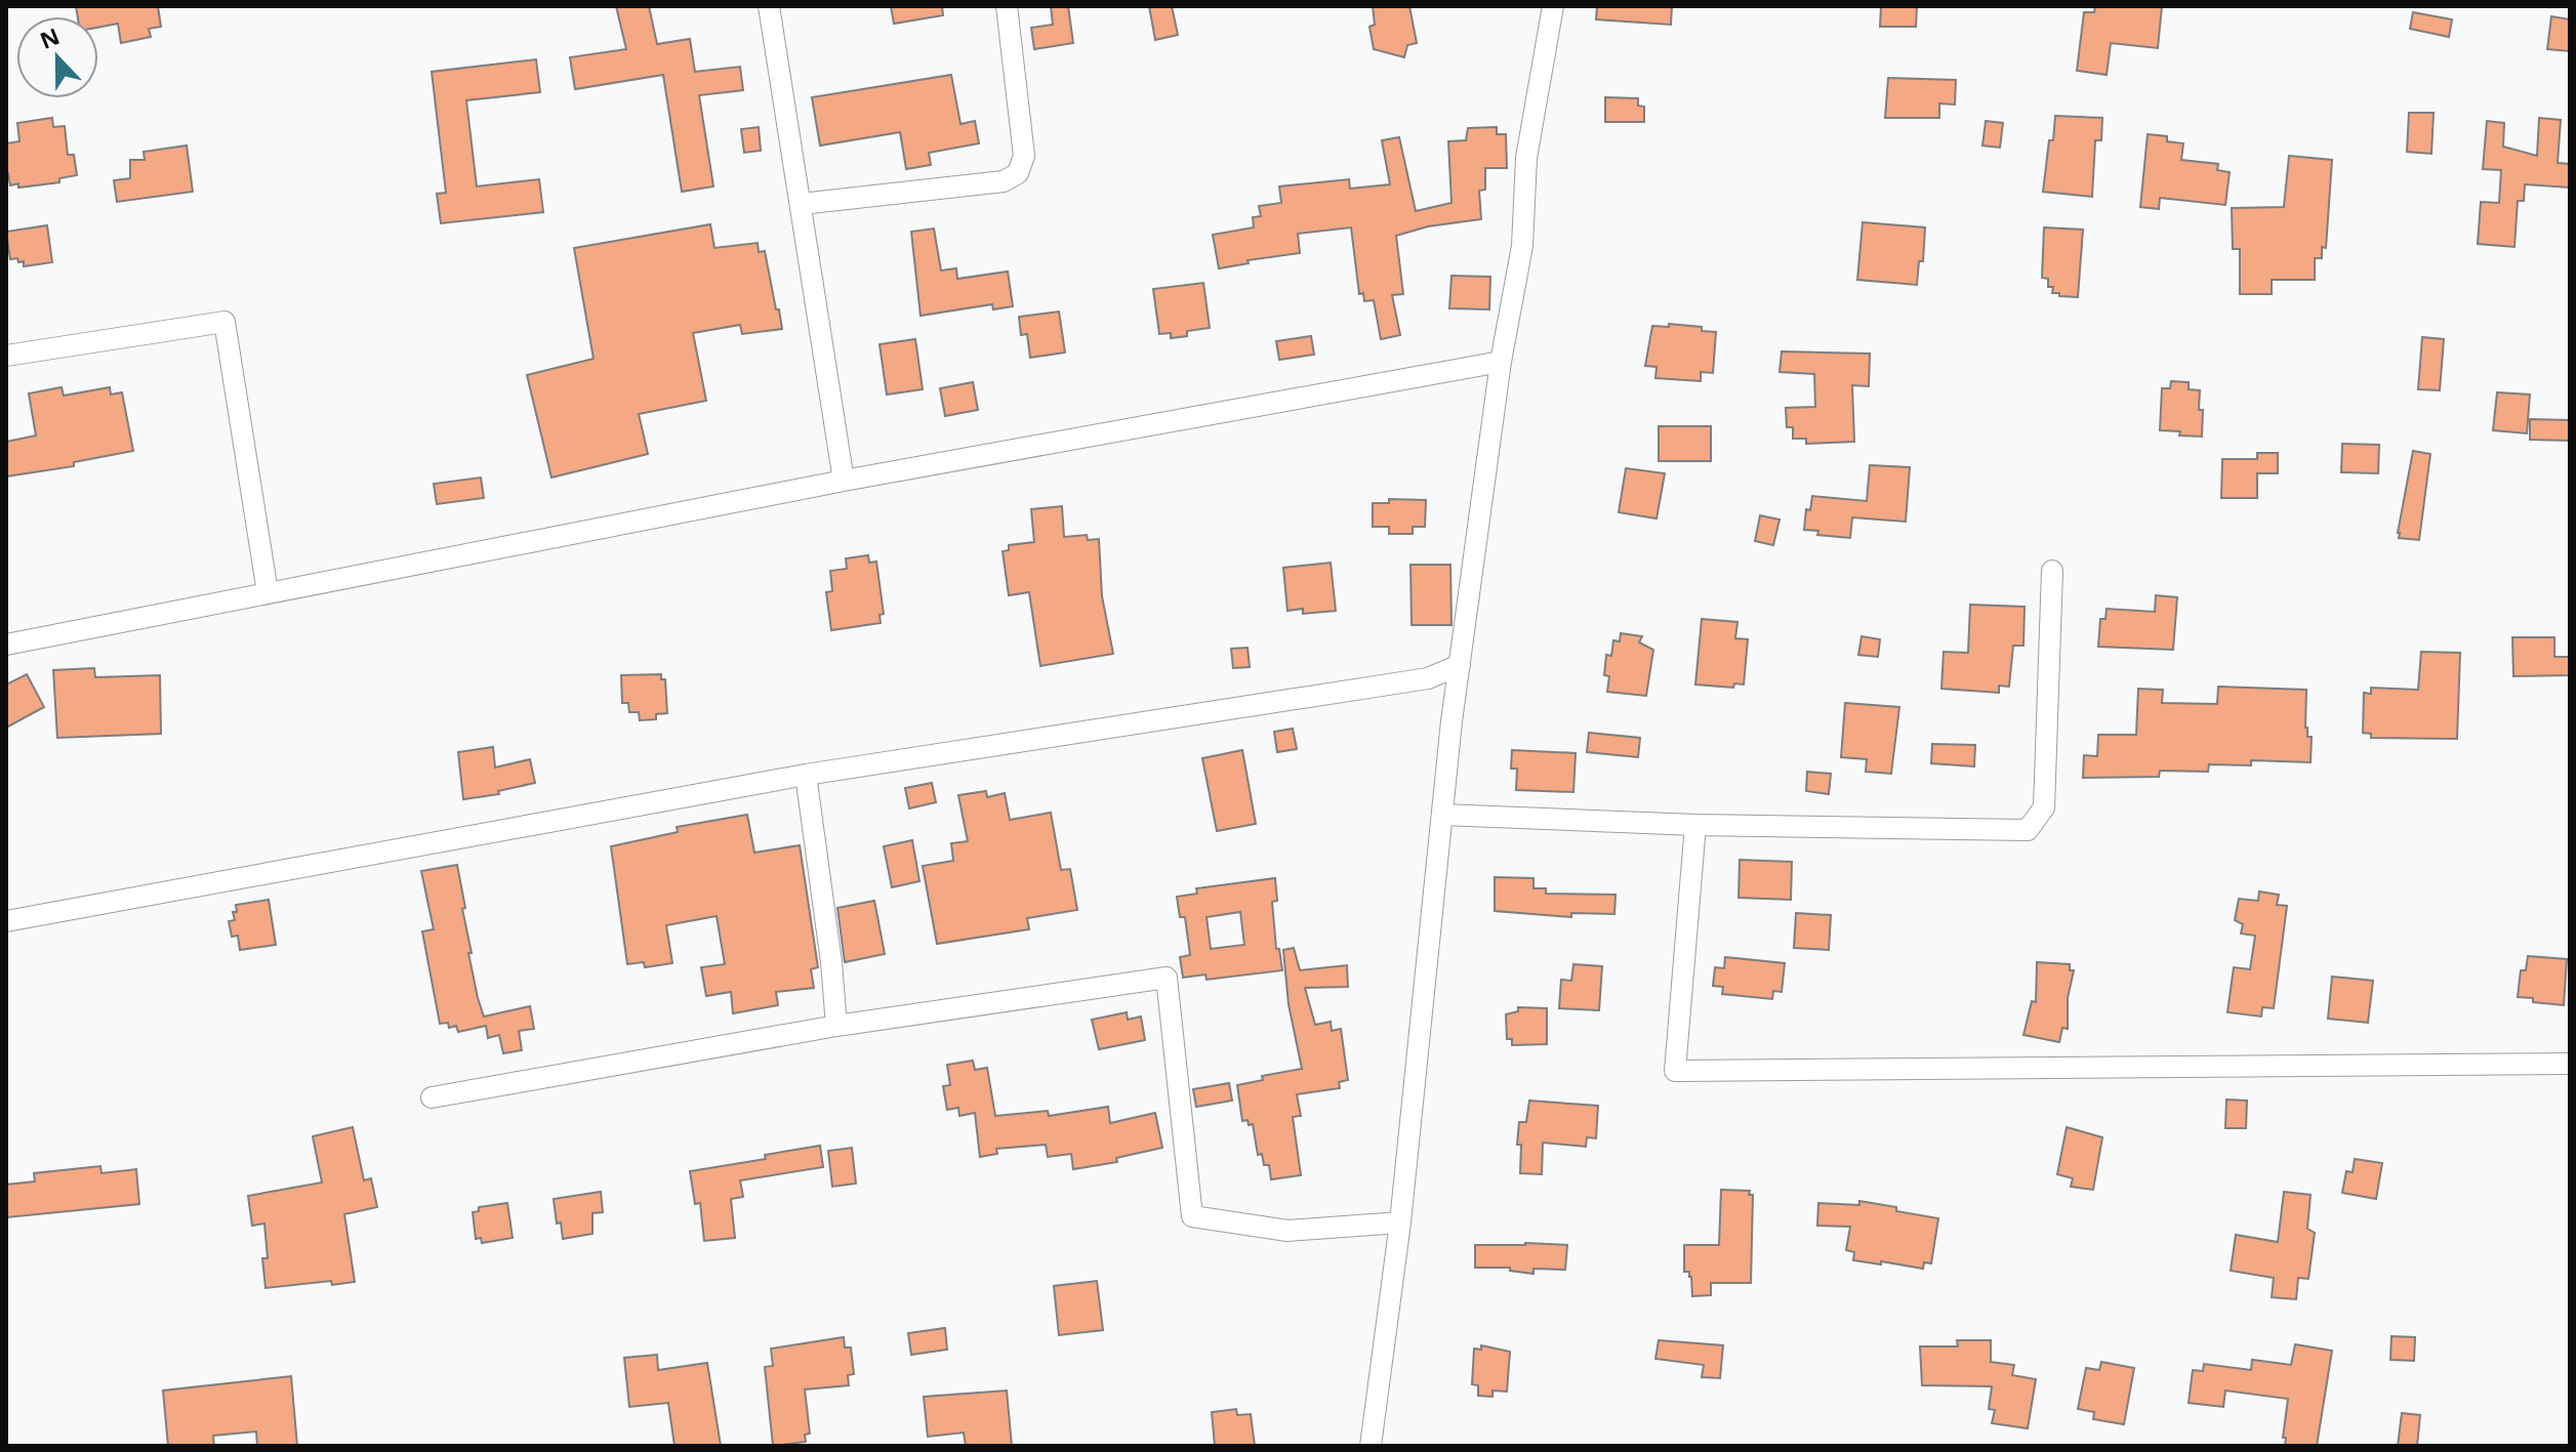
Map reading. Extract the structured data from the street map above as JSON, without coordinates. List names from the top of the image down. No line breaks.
{"north":"top"}
